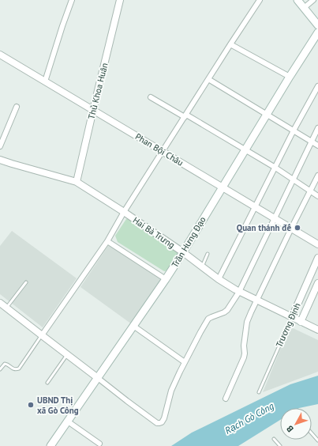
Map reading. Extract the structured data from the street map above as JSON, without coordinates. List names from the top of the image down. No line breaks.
{"streets":{"main road":["Trần Hưng Đạo"],"street":["Thủ Khoa Huân","Phan Bội Châu","Hai Bà Trưng","Trương Định"]},"crossings":[["Thủ Khoa Huân","Phan Bội Châu"],["Thủ Khoa Huân","Hai Bà Trưng"],["Phan Bội Châu","Trần Hưng Đạo"],["Hai Bà Trưng","Trần Hưng Đạo"],["Hai Bà Trưng","Trương Định"]],"water":["Rạch Gò Công"],"places":["Quan thánh đế","UBND Thị xã Gò Công"],"north":"bottom left"}
